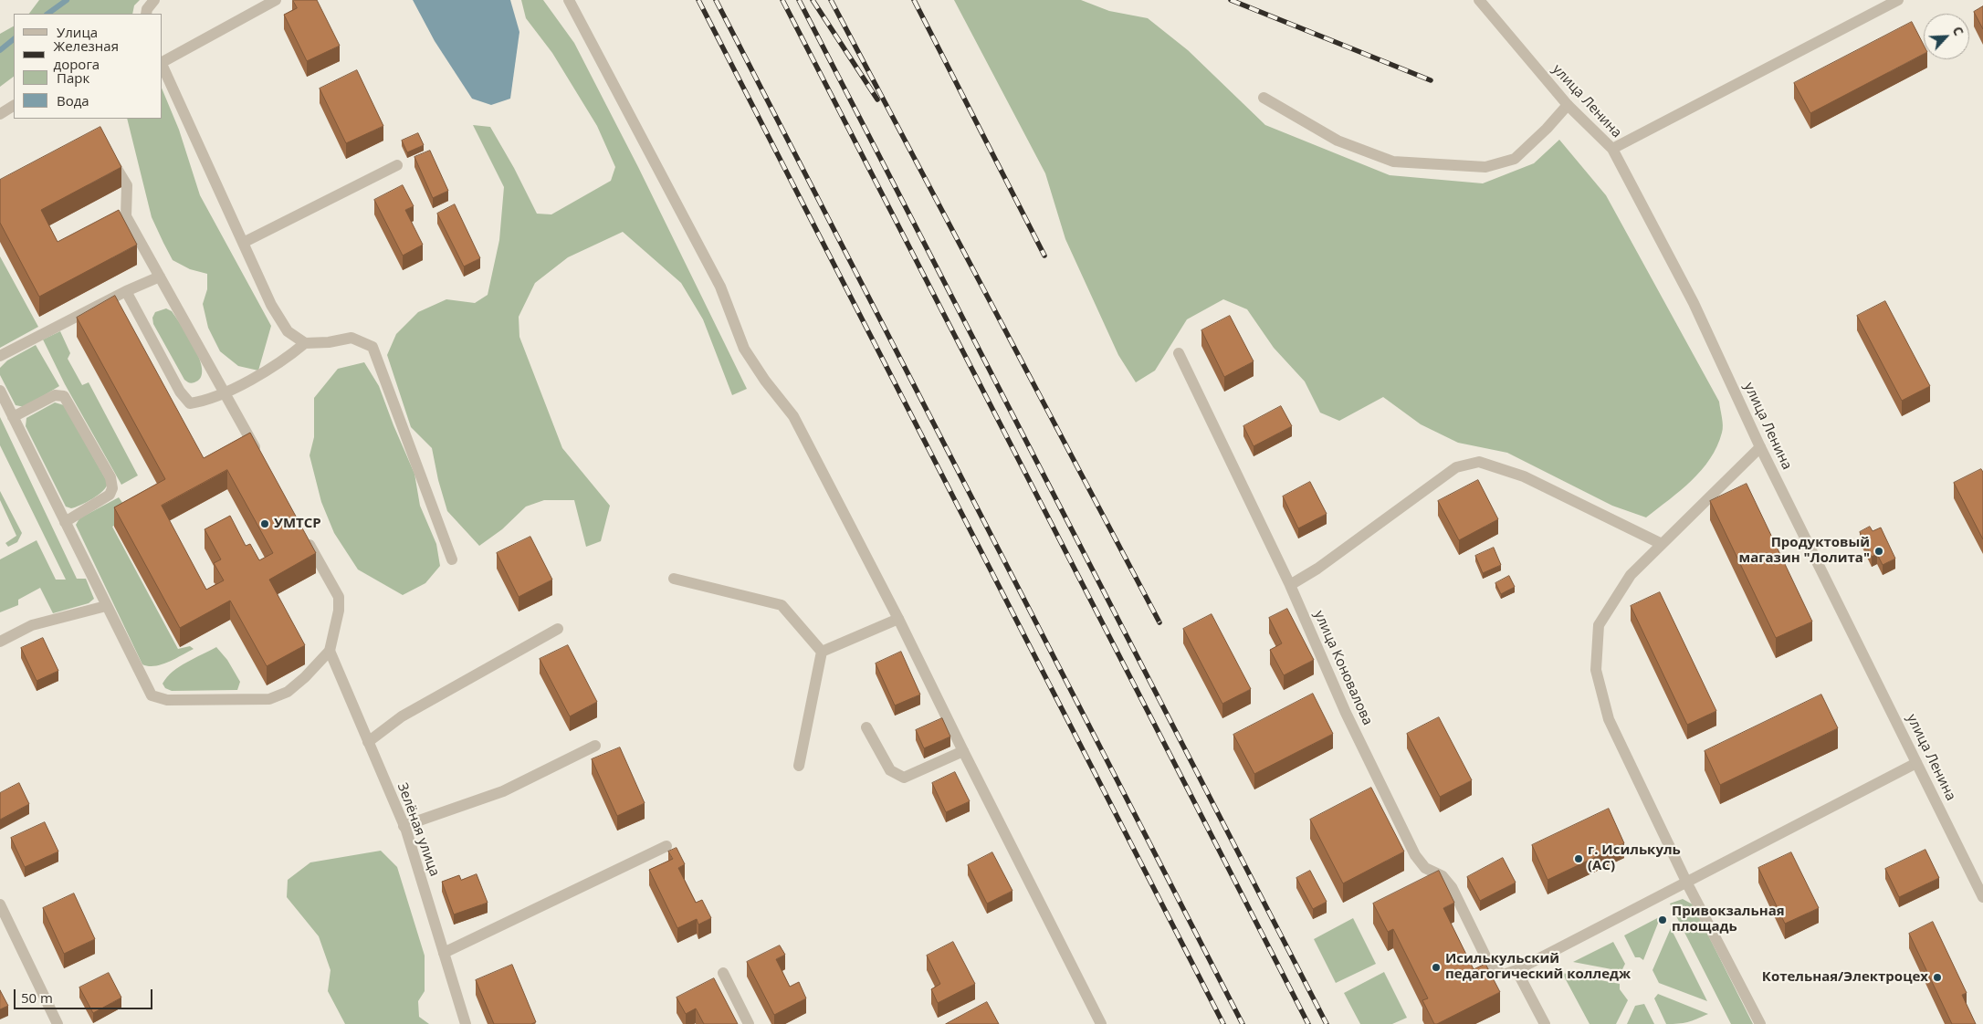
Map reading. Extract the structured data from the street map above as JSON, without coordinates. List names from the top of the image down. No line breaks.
{"streets":{"street":["улица Ленина","улица Коновалова","Зелёная улица"]},"places":["УМТСР","Продуктовый магазин \"Лолита\"","г. Исилькуль (АС)","Привокзальная площадь","Исилькульский педагогический колледж","Котельная/Электроцех"],"legend":["Улица","Железная дорога","Парк","Вода"],"scale_bar":"50 m","north":"top right"}
